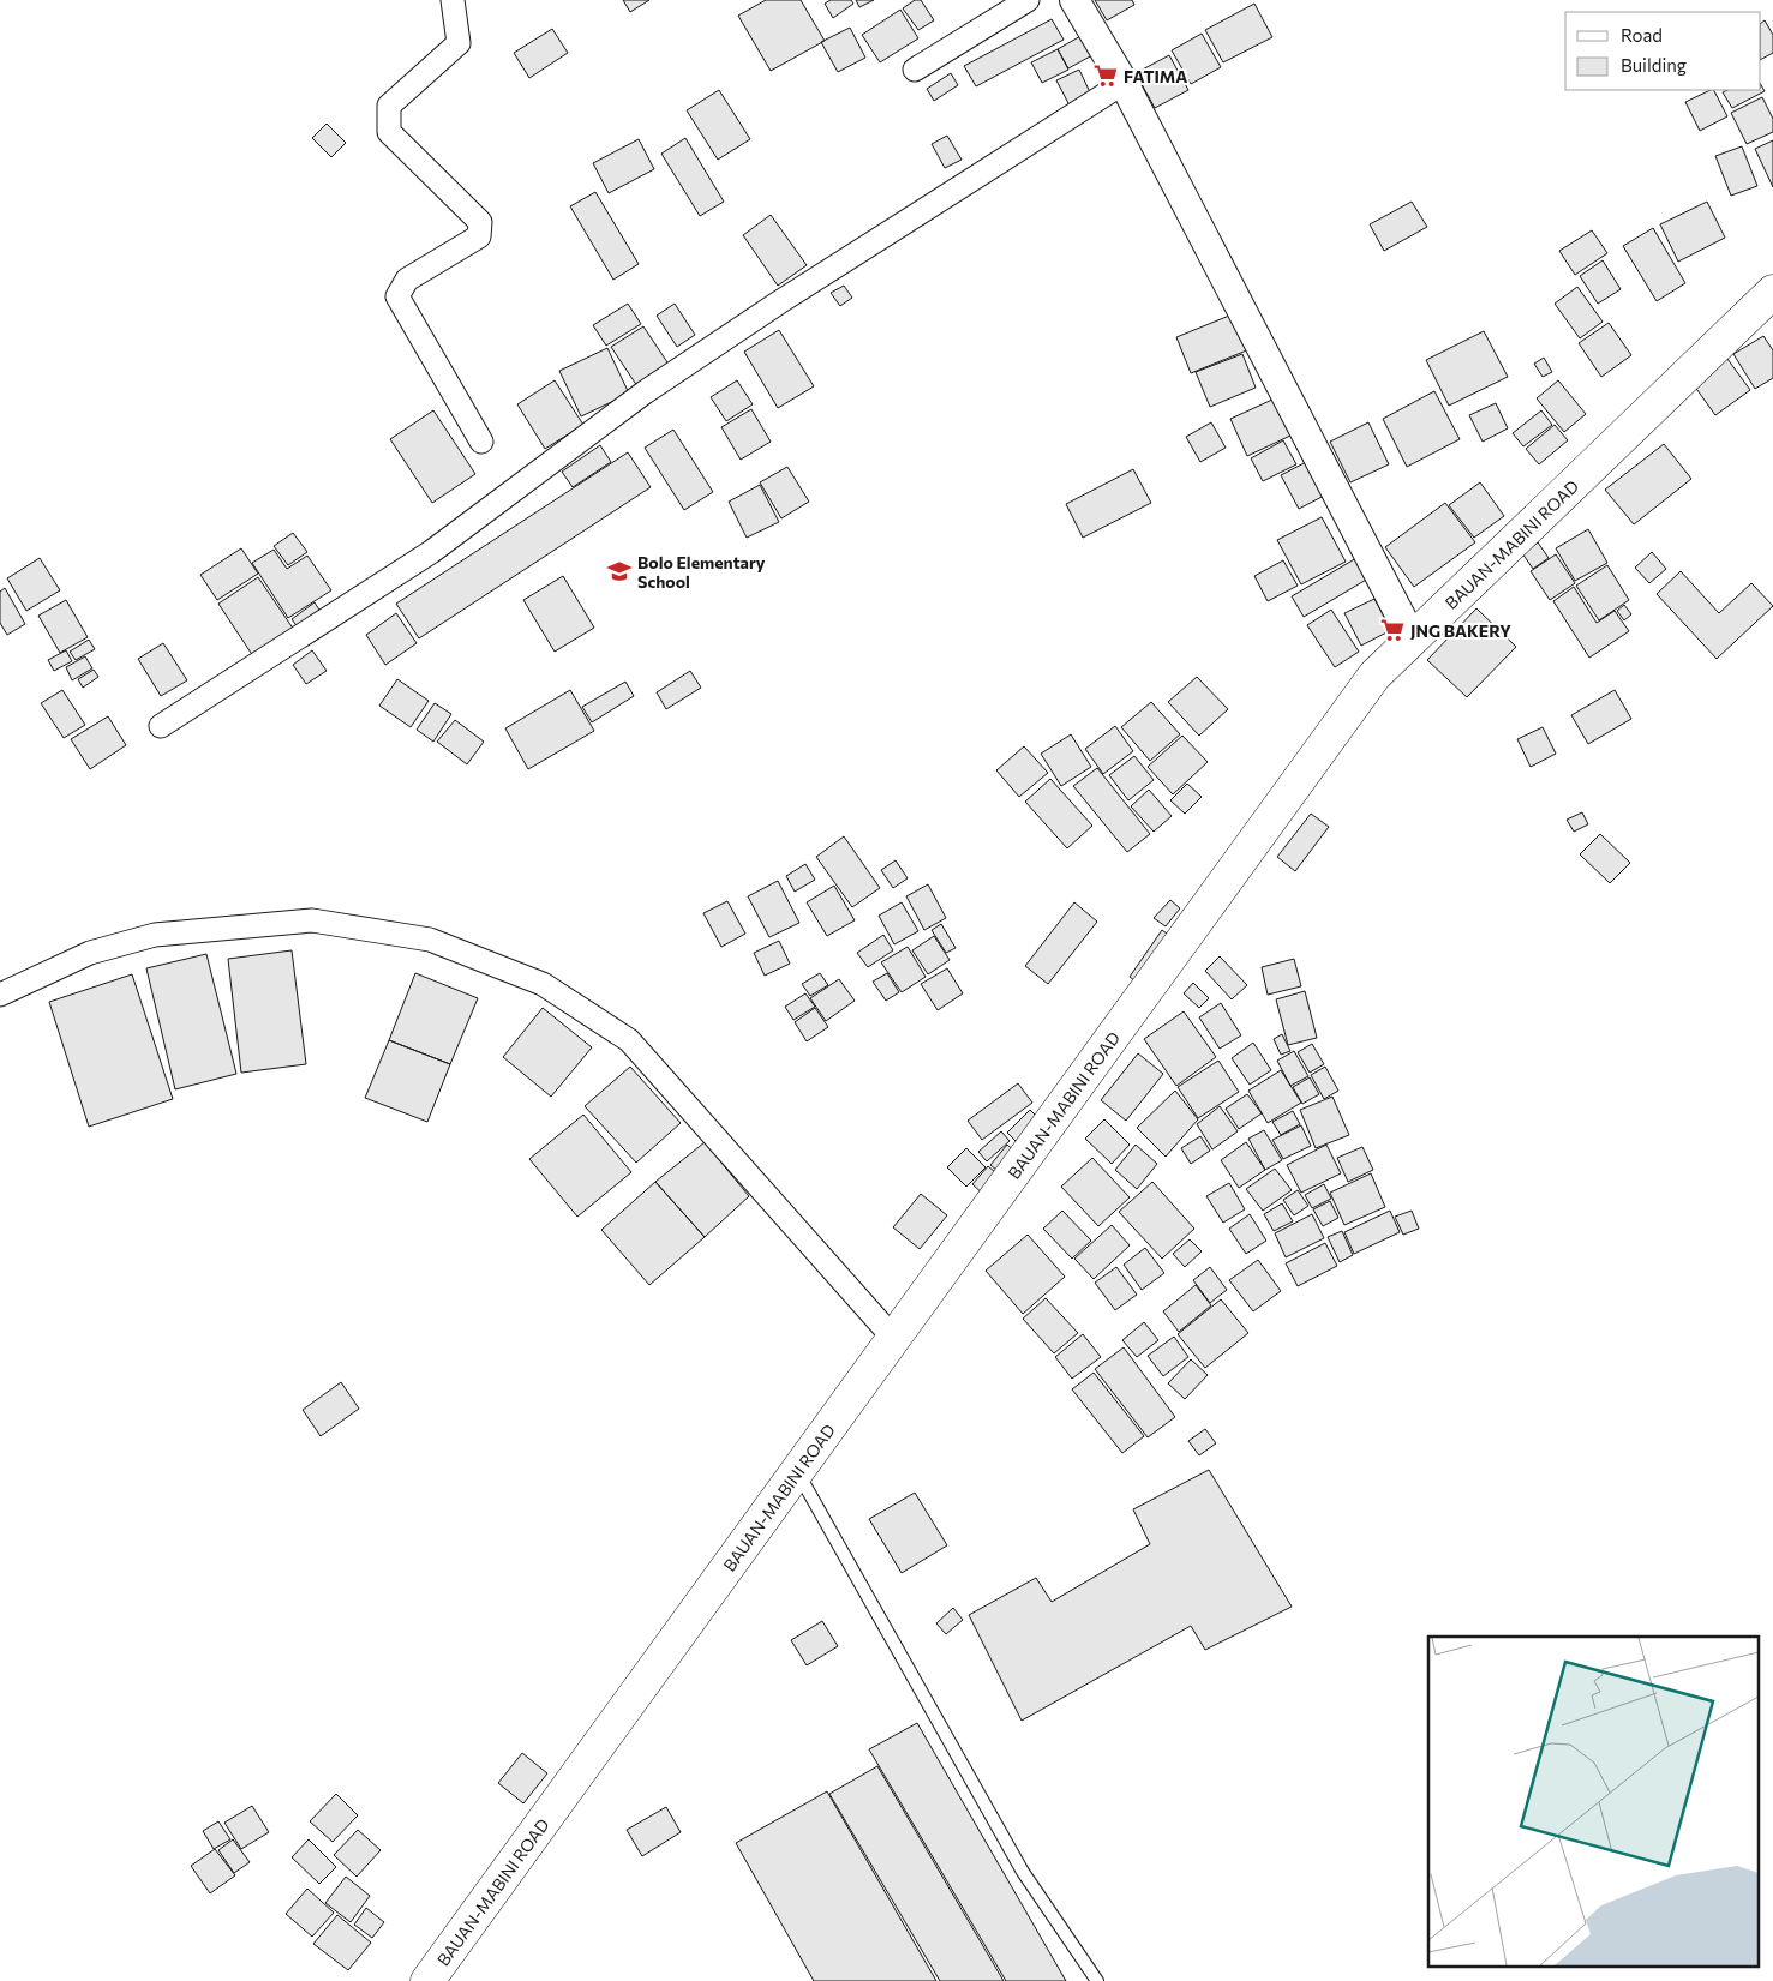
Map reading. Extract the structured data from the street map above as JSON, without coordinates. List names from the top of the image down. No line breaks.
{"streets":{"main road":["BAUAN-MABINI ROAD"]},"places":{"supermarket":["FATIMA","JNG BAKERY"],"school or university":["Bolo Elementary School"]},"legend":["Road","Building"]}
